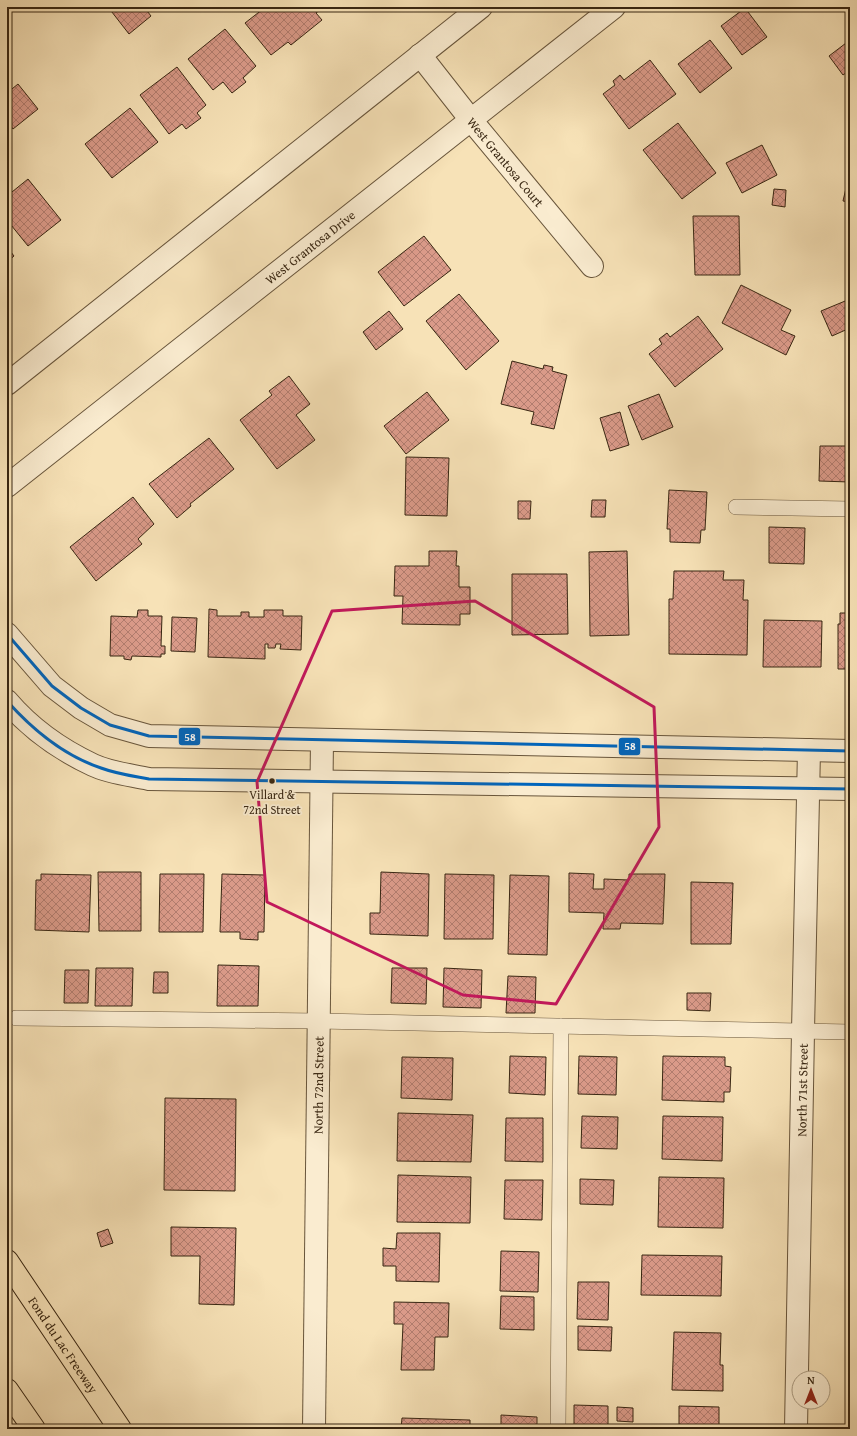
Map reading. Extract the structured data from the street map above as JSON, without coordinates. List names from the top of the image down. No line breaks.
{"streets":{"highway":["Fond du Lac Freeway"],"street":["West Grantosa Court","West Grantosa Drive","North 72nd Street","North 71st Street"]},"crossings":[["West Grantosa Court","West Grantosa Drive"]],"places":["Villard & 72nd Street"],"lines":["transit line 58"],"north":"top"}
